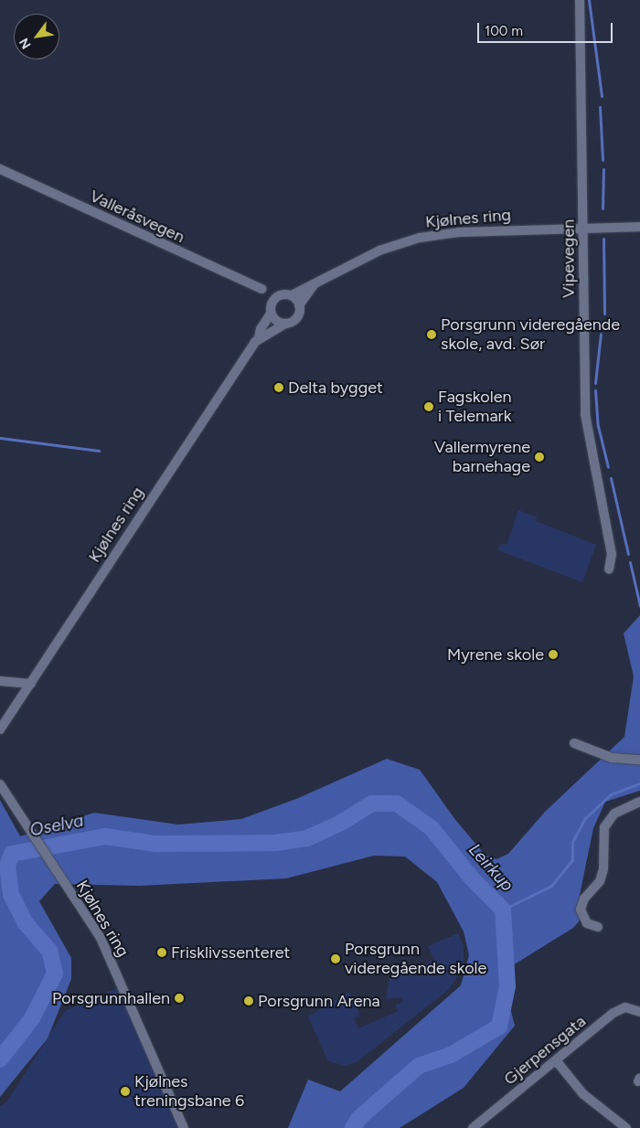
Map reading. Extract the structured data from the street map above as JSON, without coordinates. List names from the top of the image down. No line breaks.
{"streets":{"street":["Valleråsvegen","Kjølnes ring","Vipevegen","Gjerpensgata"]},"crossings":[["Kjølnes ring","Vipevegen"]],"water":["Oselva","Leirkup"],"places":["Porsgrunn videregående skole, avd. Sør","Delta bygget","Fagskolen i Telemark","Vallermyrene barnehage","Myrene skole","Frisklivssenteret","Porsgrunn videregående skole","Porsgrunnhallen","Porsgrunn Arena","Kjølnes treningsbane 6"],"scale_bar":"100 m","north":"bottom left"}
